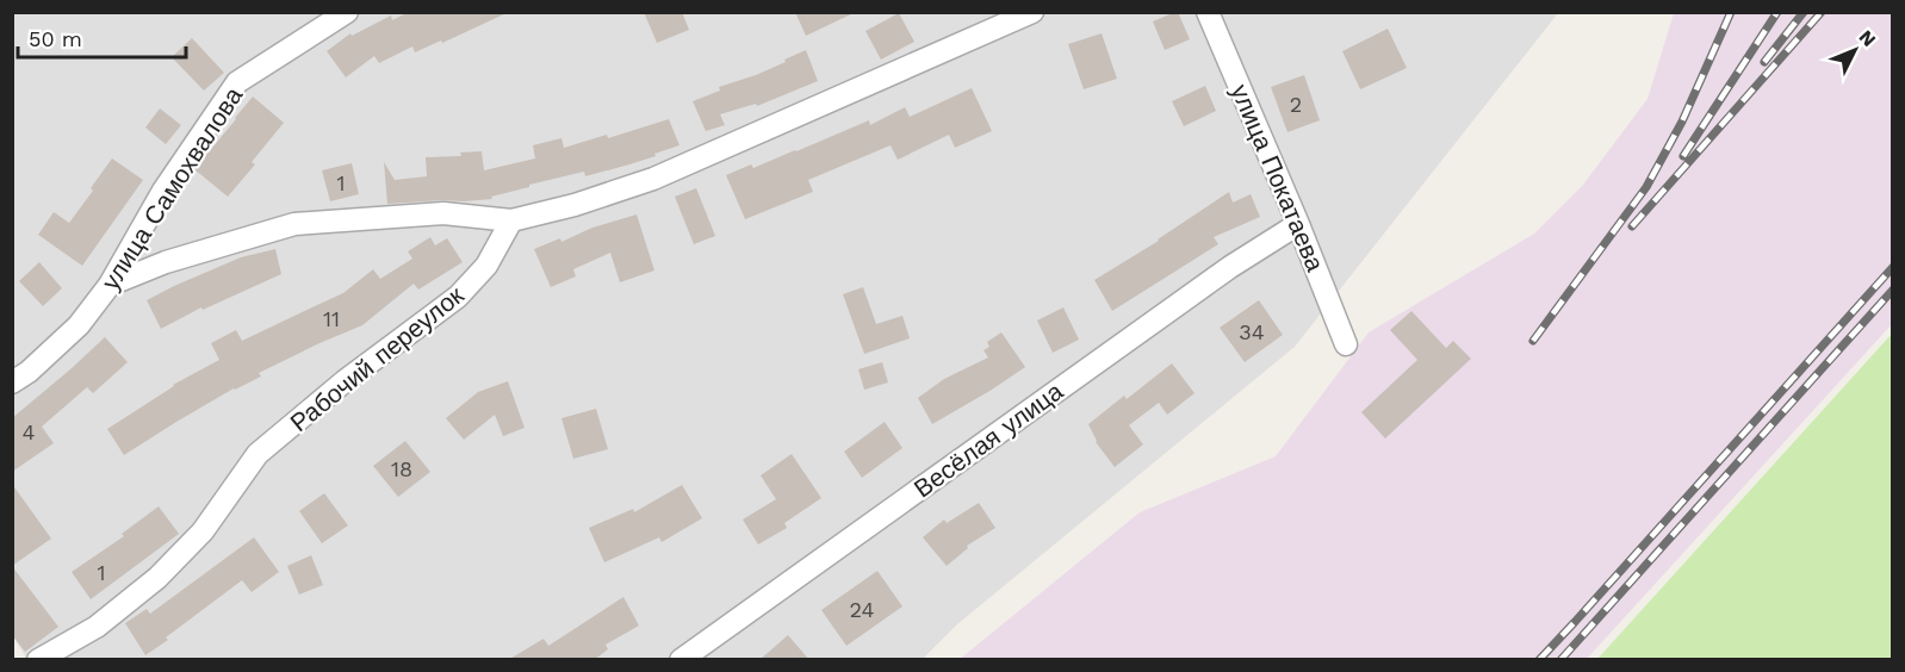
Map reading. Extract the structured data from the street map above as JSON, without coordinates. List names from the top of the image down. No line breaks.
{"streets":{"street":["улица Покатаева","улица Самохвалова","Рабочий переулок","Весёлая улица"]},"crossings":[["улица Покатаева","Весёлая улица"]],"house_numbers":["2","1","11","34","4","18","1","24"],"scale_bar":"50 m","north":"top right"}
